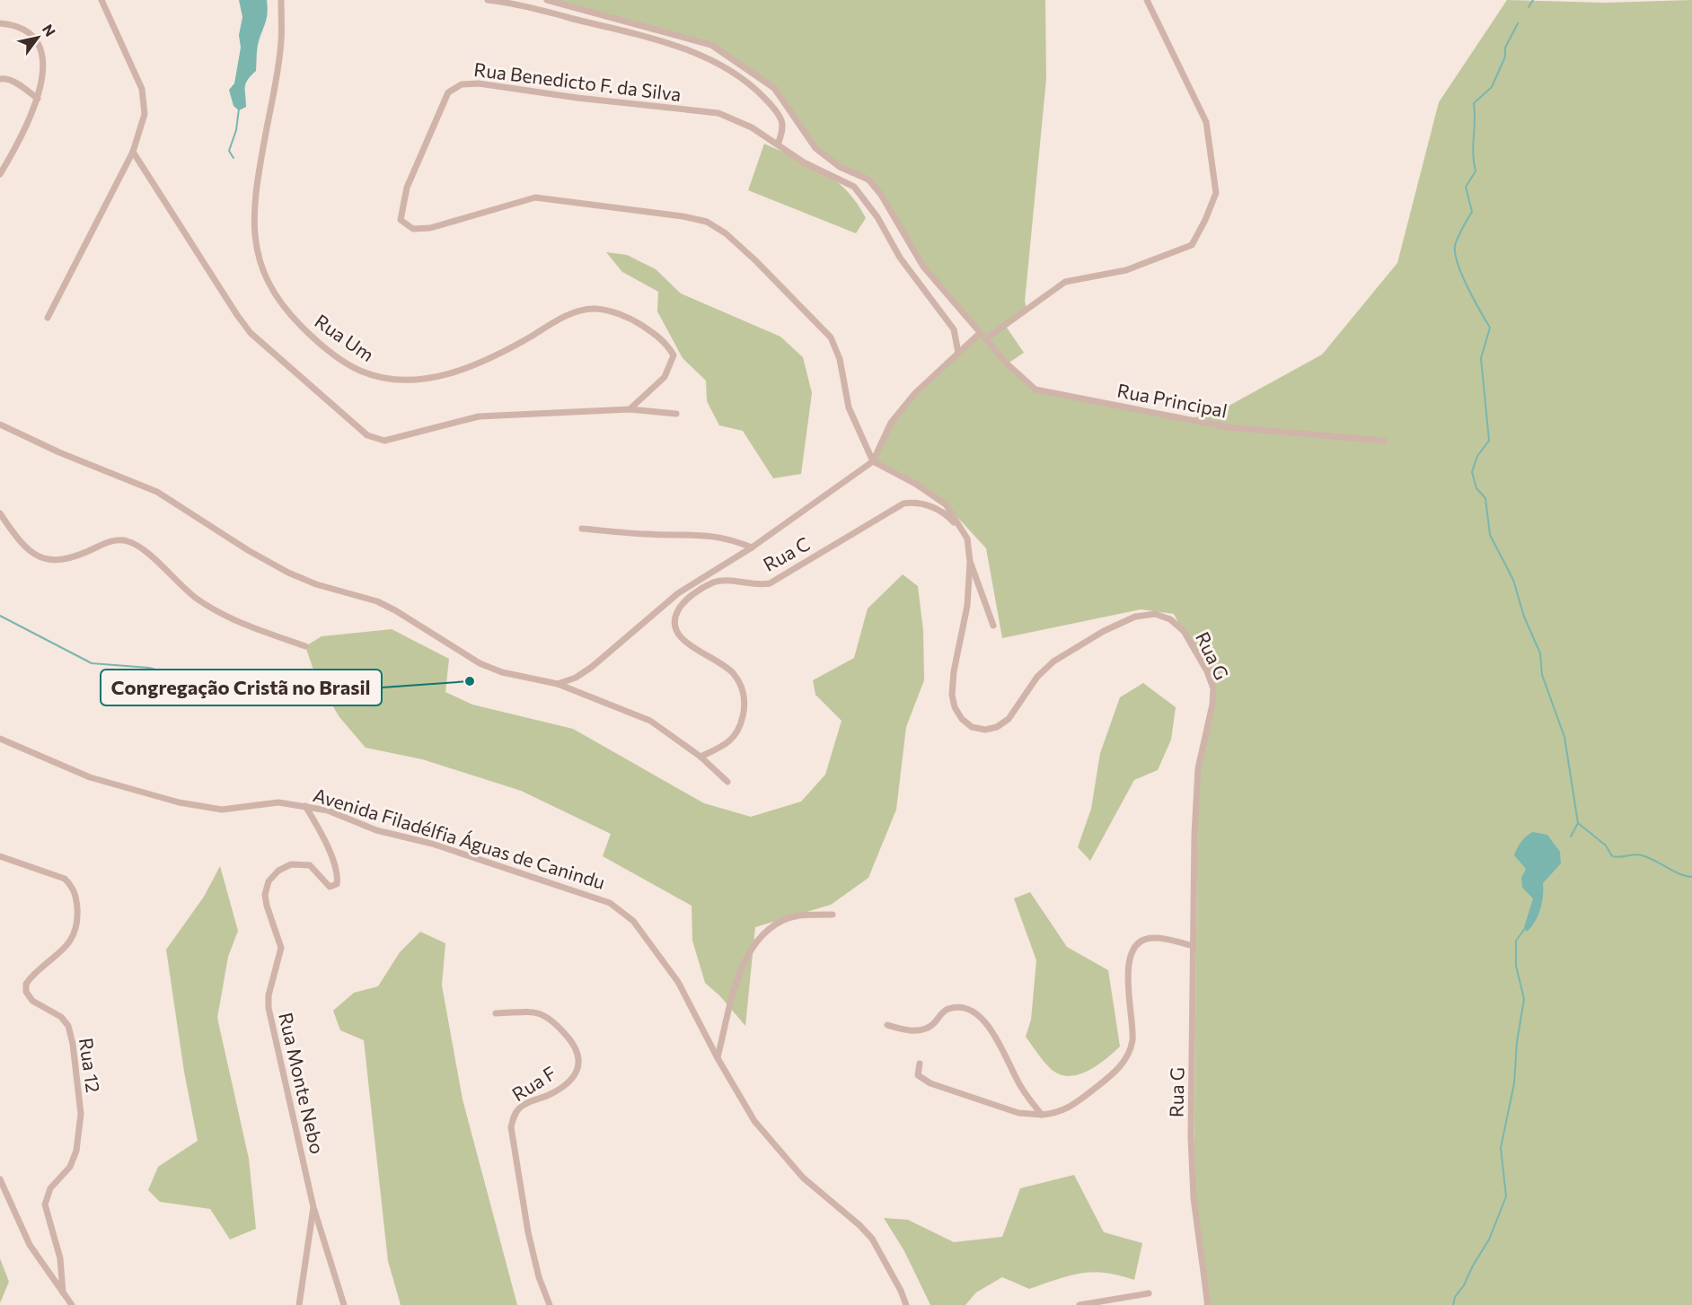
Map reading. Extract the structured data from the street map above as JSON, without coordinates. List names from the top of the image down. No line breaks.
{"streets":{"street":["Rua Benedicto F. da Silva","Rua Um","Rua Principal","Rua C","Rua G","Avenida Filadélfia Águas de Canindu","Rua 12","Rua Monte Nebo","Rua F"]},"crossings":[["Rua Benedicto F. da Silva","Rua G"],["Rua C","Rua G"],["Avenida Filadélfia Águas de Canindu","Rua Monte Nebo"]],"places":["Congregação Cristã no Brasil"],"north":"top right"}
